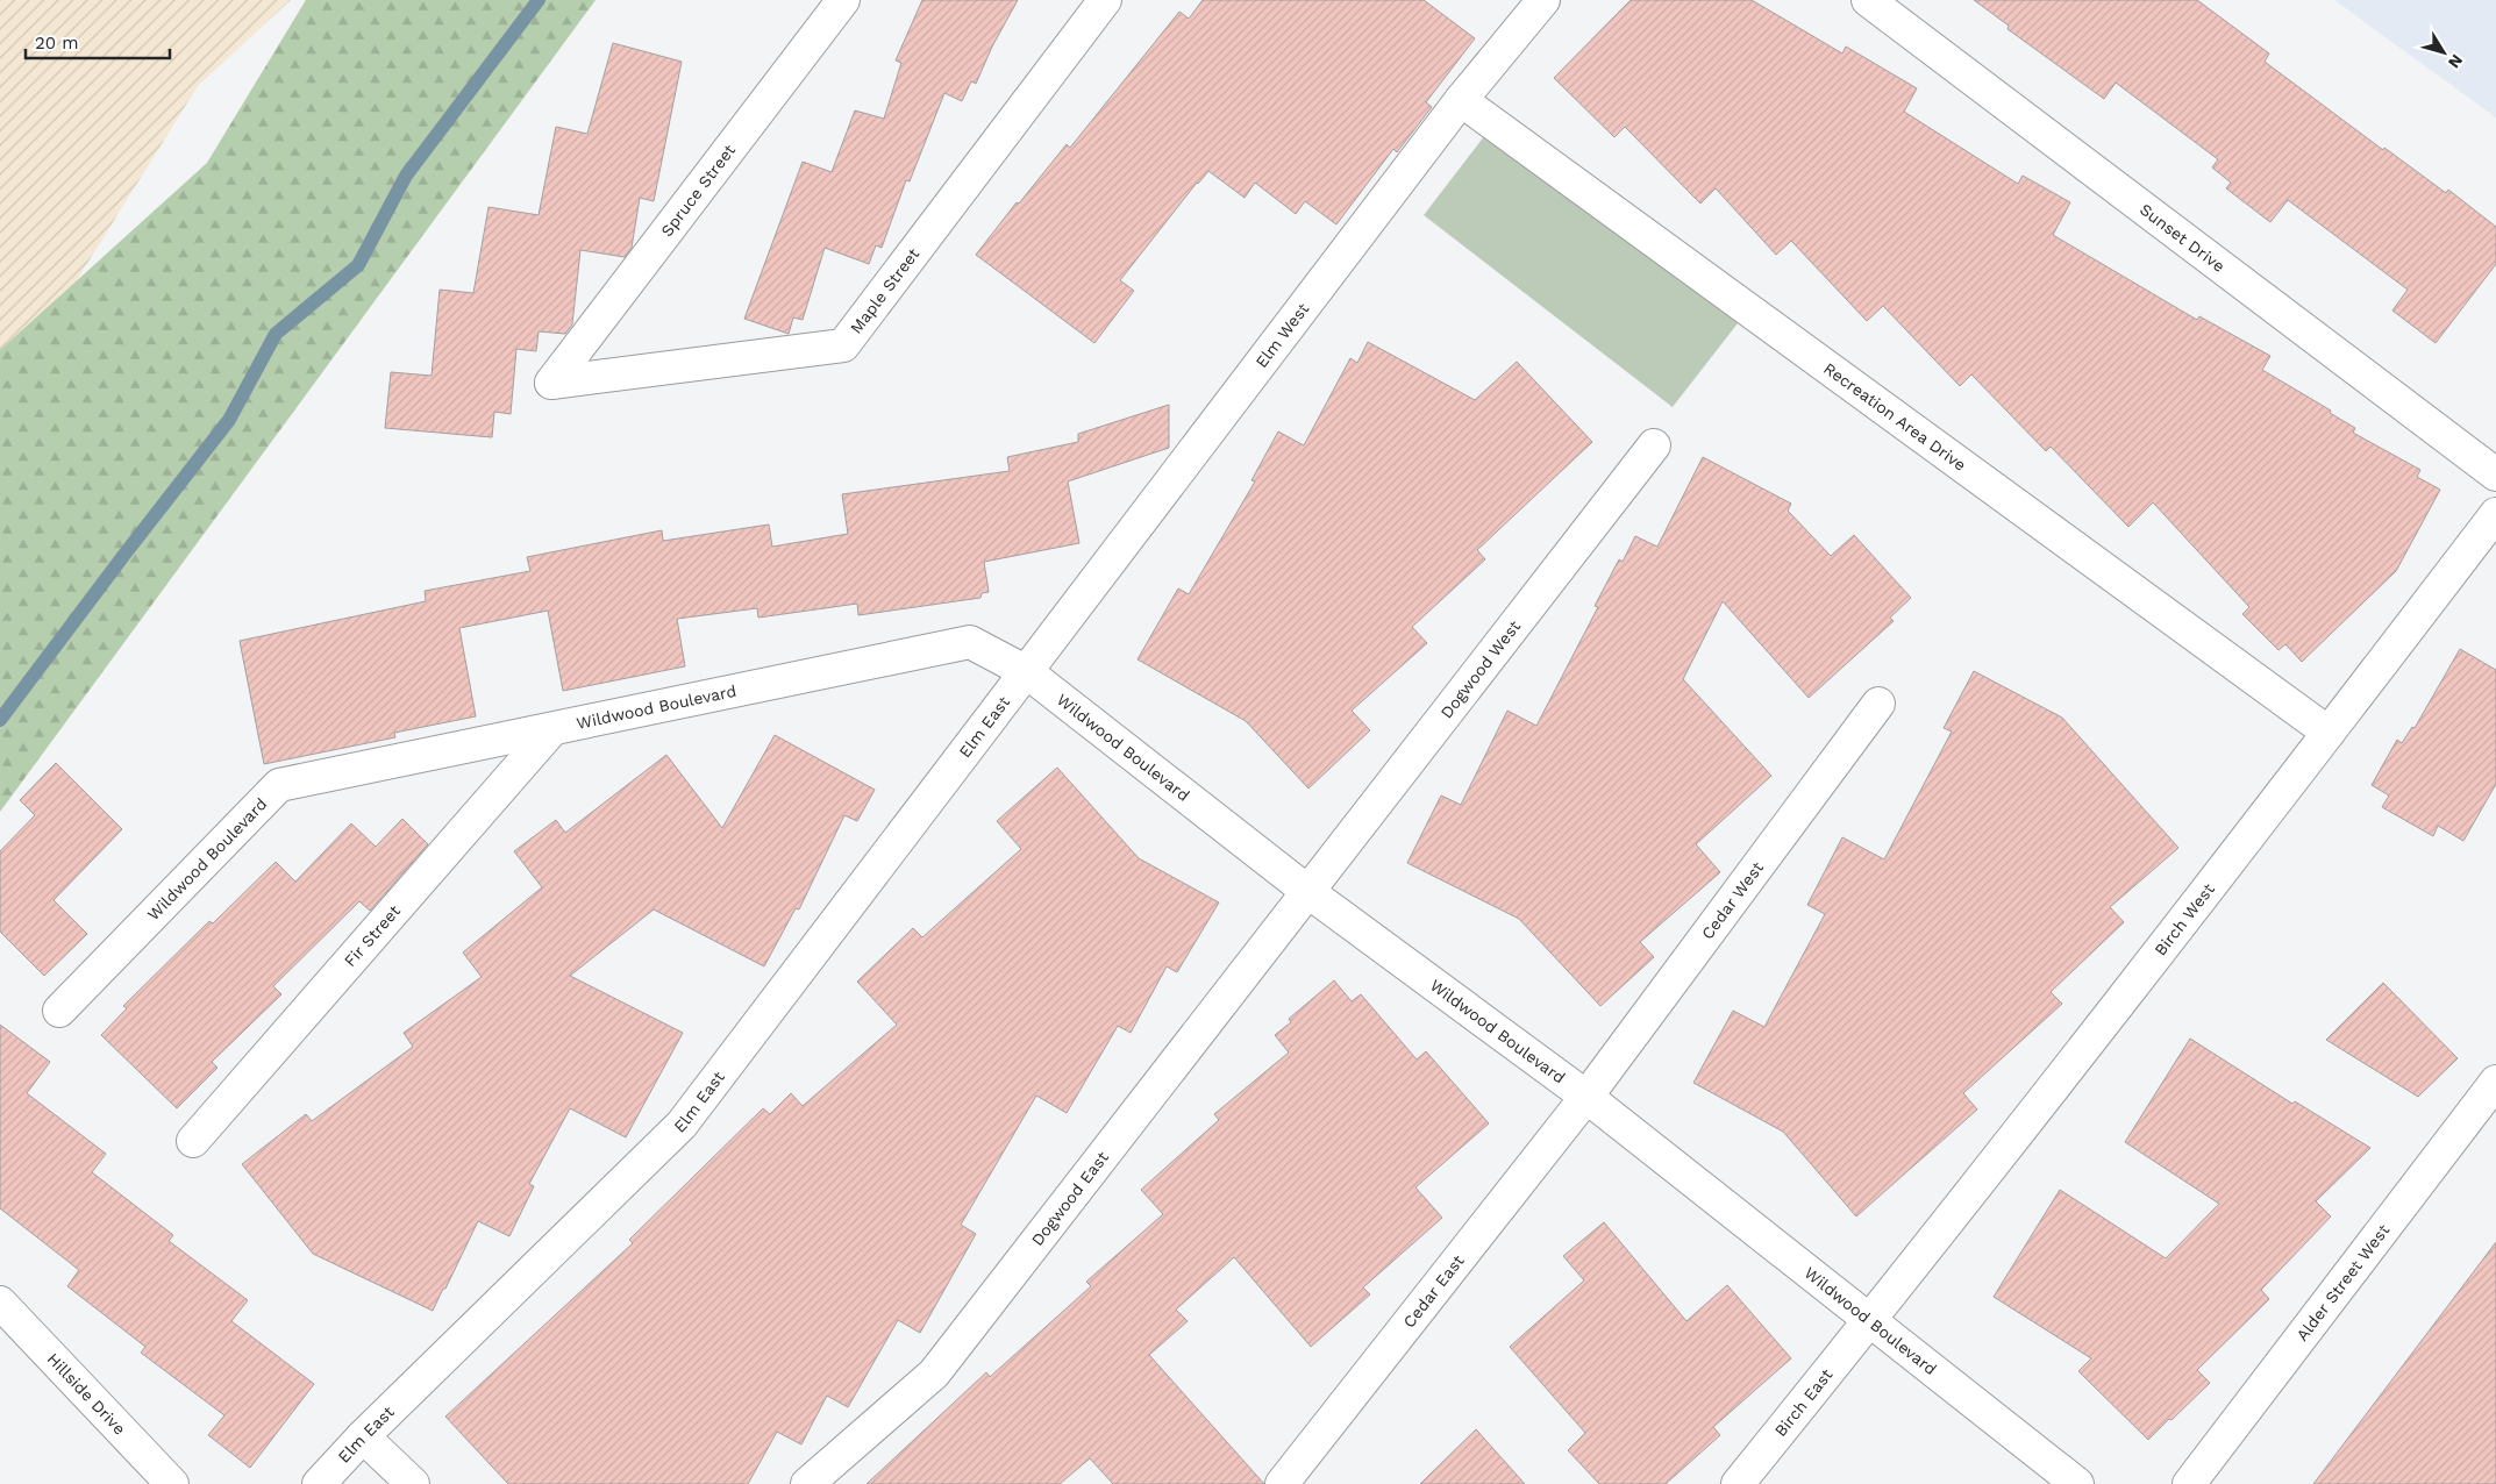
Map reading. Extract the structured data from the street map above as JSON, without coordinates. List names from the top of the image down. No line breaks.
{"streets":{"street":["Spruce Street","Sunset Drive","Maple Street","Elm West","Recreation Area Drive","Dogwood West","Wildwood Boulevard","Elm East","Cedar West","Birch West","Fir Street","Dogwood East","Alder Street West","Cedar East","Hillside Drive","Birch East"]},"crossings":[["Spruce Street","Maple Street"],["Elm West","Recreation Area Drive"],["Elm West","Wildwood Boulevard"],["Elm West","Elm East"],["Recreation Area Drive","Birch West"],["Dogwood West","Wildwood Boulevard"],["Dogwood West","Dogwood East"],["Wildwood Boulevard","Elm East"],["Wildwood Boulevard","Cedar West"],["Wildwood Boulevard","Birch West"],["Wildwood Boulevard","Fir Street"],["Wildwood Boulevard","Dogwood East"],["Wildwood Boulevard","Cedar East"],["Wildwood Boulevard","Birch East"],["Cedar West","Cedar East"],["Birch West","Birch East"]],"scale_bar":"20 m","north":"bottom right"}
